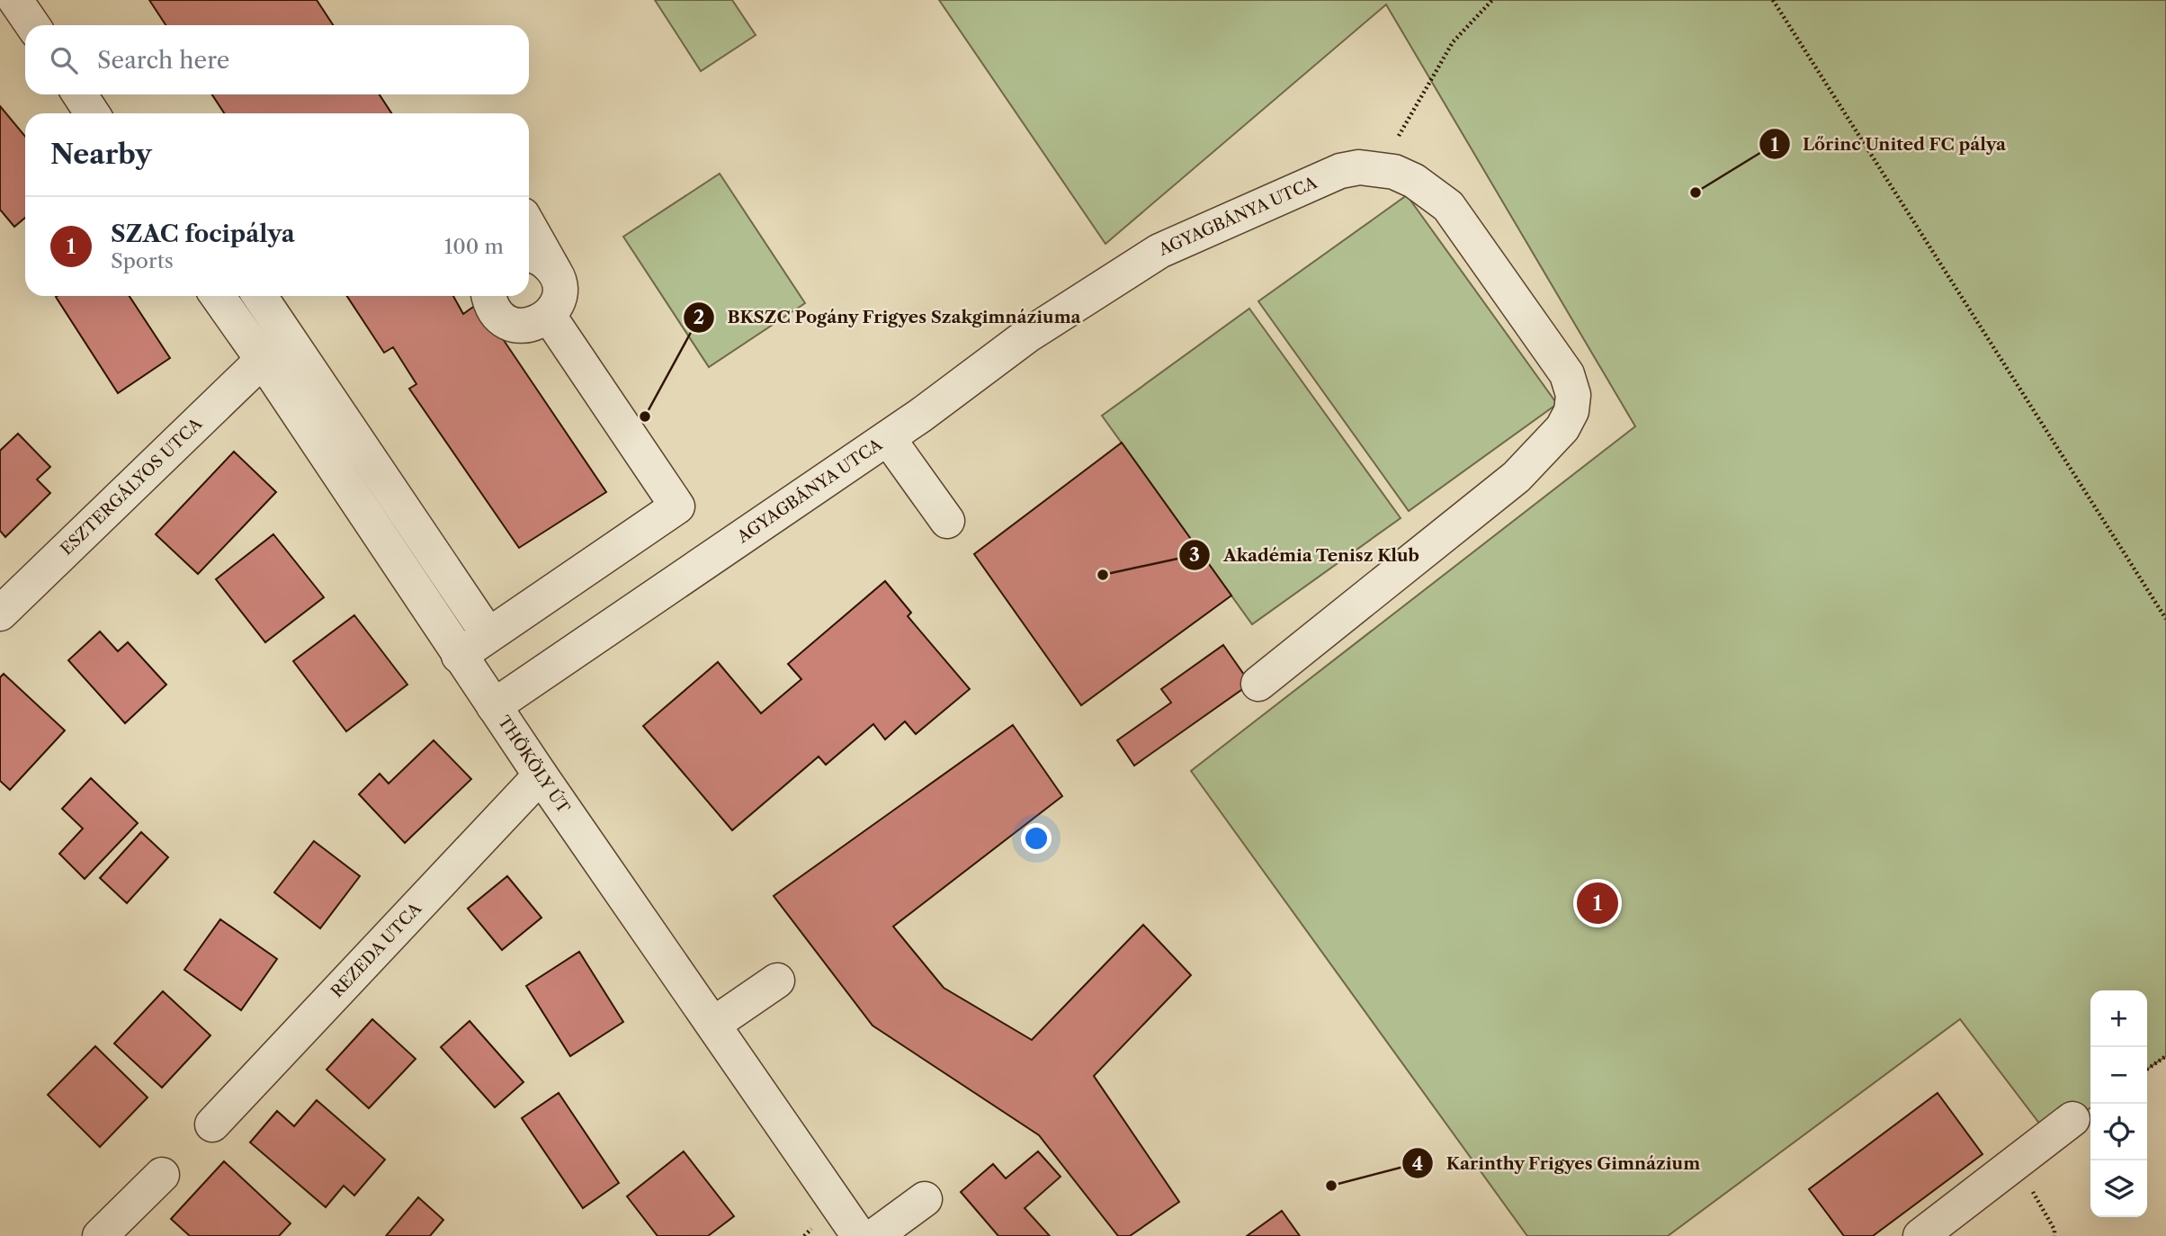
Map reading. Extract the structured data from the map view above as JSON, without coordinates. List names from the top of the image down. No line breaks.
{"streets":{"street":["AGYAGBÁNYA UTCA","ESZTERGÁLYOS UTCA","THÖKÖLY ÚT","REZEDA UTCA"]},"crossings":[["AGYAGBÁNYA UTCA","THÖKÖLY ÚT"],["ESZTERGÁLYOS UTCA","THÖKÖLY ÚT"],["THÖKÖLY ÚT","REZEDA UTCA"]],"places":["Lőrinc United FC pálya","BKSZC Pogány Frigyes Szakgimnáziuma","Akadémia Tenisz Klub","Karinthy Frigyes Gimnázium"],"page":{"search":"Search here","heading":"Nearby","list":[{"mark":"1","name":"SZAC focipálya","note":"Sports","value":"100 m"}],"pins":"1","map_buttons":["+","−"]}}
